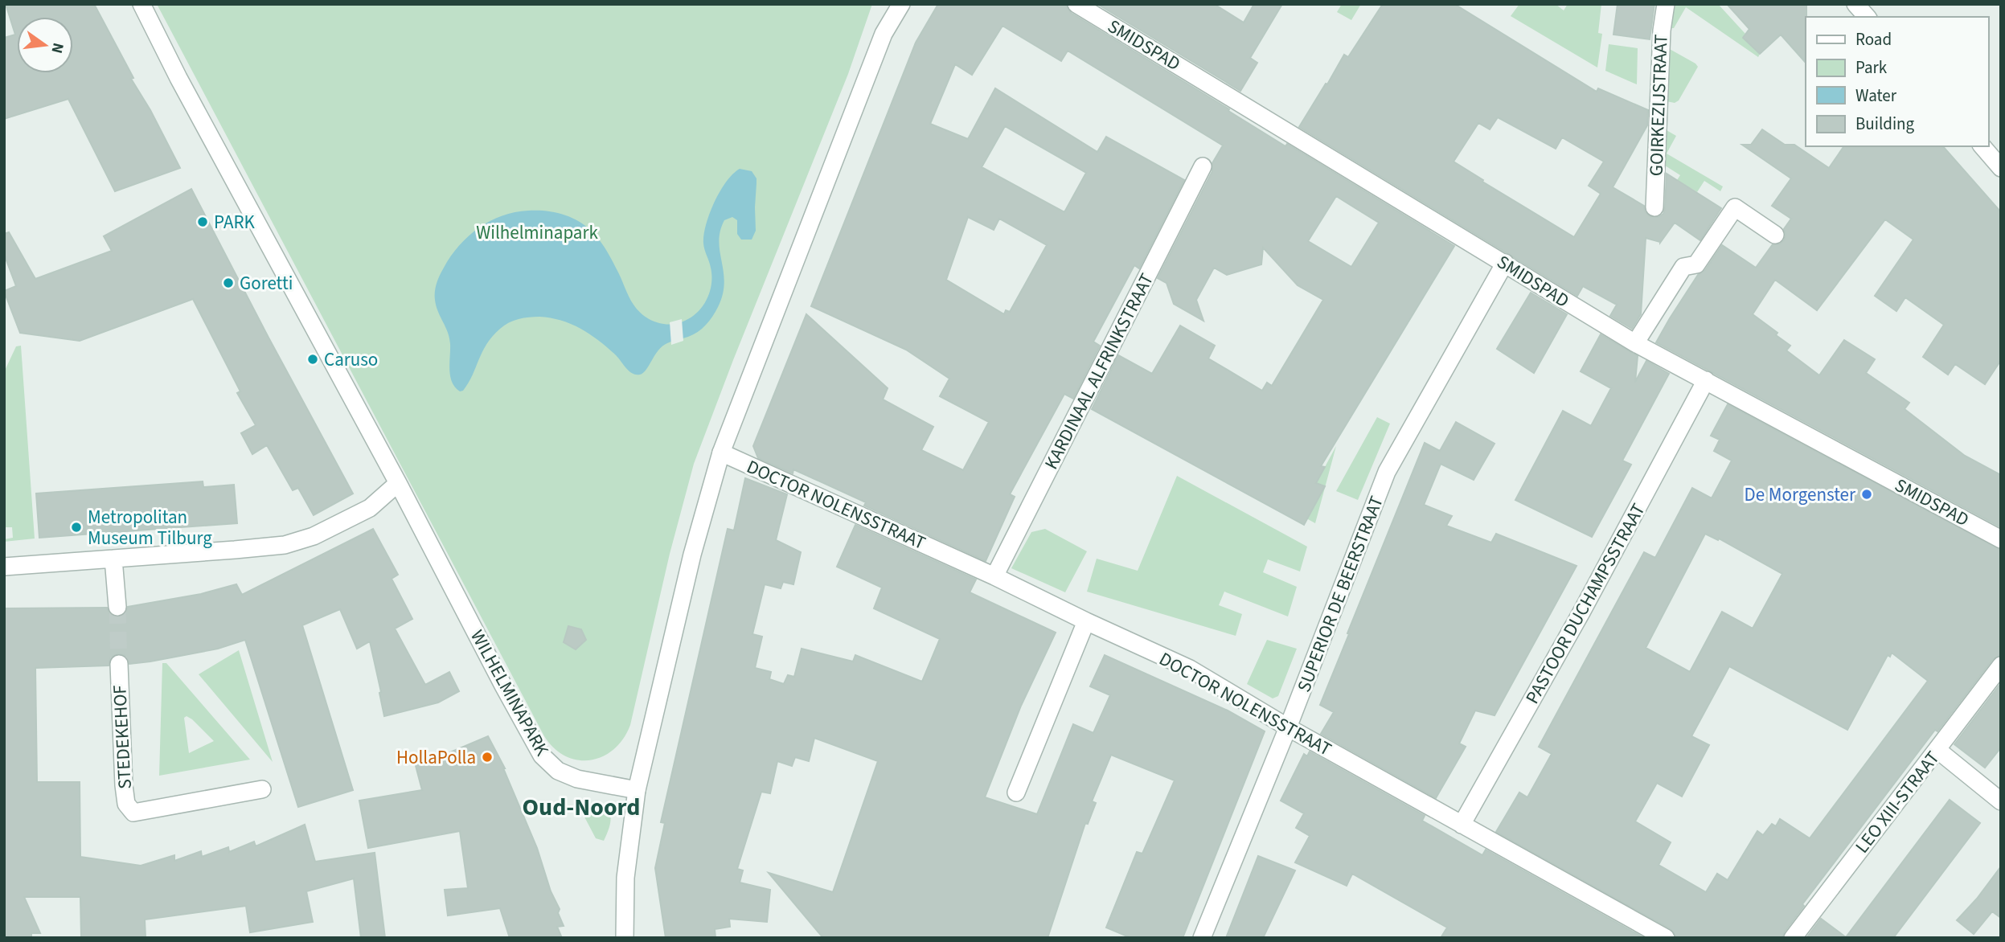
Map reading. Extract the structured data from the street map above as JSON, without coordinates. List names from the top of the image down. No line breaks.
{"streets":{"street":["SMIDSPAD","GOIRKEZIJSTRAAT","KARDINAAL ALFRINKSTRAAT","DOCTOR NOLENSSTRAAT","SUPERIOR DE BEERSTRAAT","PASTOOR DUCHAMPSSTRAAT","WILHELMINAPARK","STEDEKEHOF","LEO XIII-STRAAT"]},"crossings":[["SMIDSPAD","SUPERIOR DE BEERSTRAAT"],["SMIDSPAD","PASTOOR DUCHAMPSSTRAAT"],["KARDINAAL ALFRINKSTRAAT","DOCTOR NOLENSSTRAAT"],["DOCTOR NOLENSSTRAAT","SUPERIOR DE BEERSTRAAT"],["DOCTOR NOLENSSTRAAT","PASTOOR DUCHAMPSSTRAAT"]],"districts":["Oud-Noord"],"parks":["Wilhelminapark"],"places":["PARK","Goretti","Caruso","De Morgenster","Metropolitan Museum Tilburg","HollaPolla"],"legend":["Road","Park","Water","Building"],"north":"right"}
